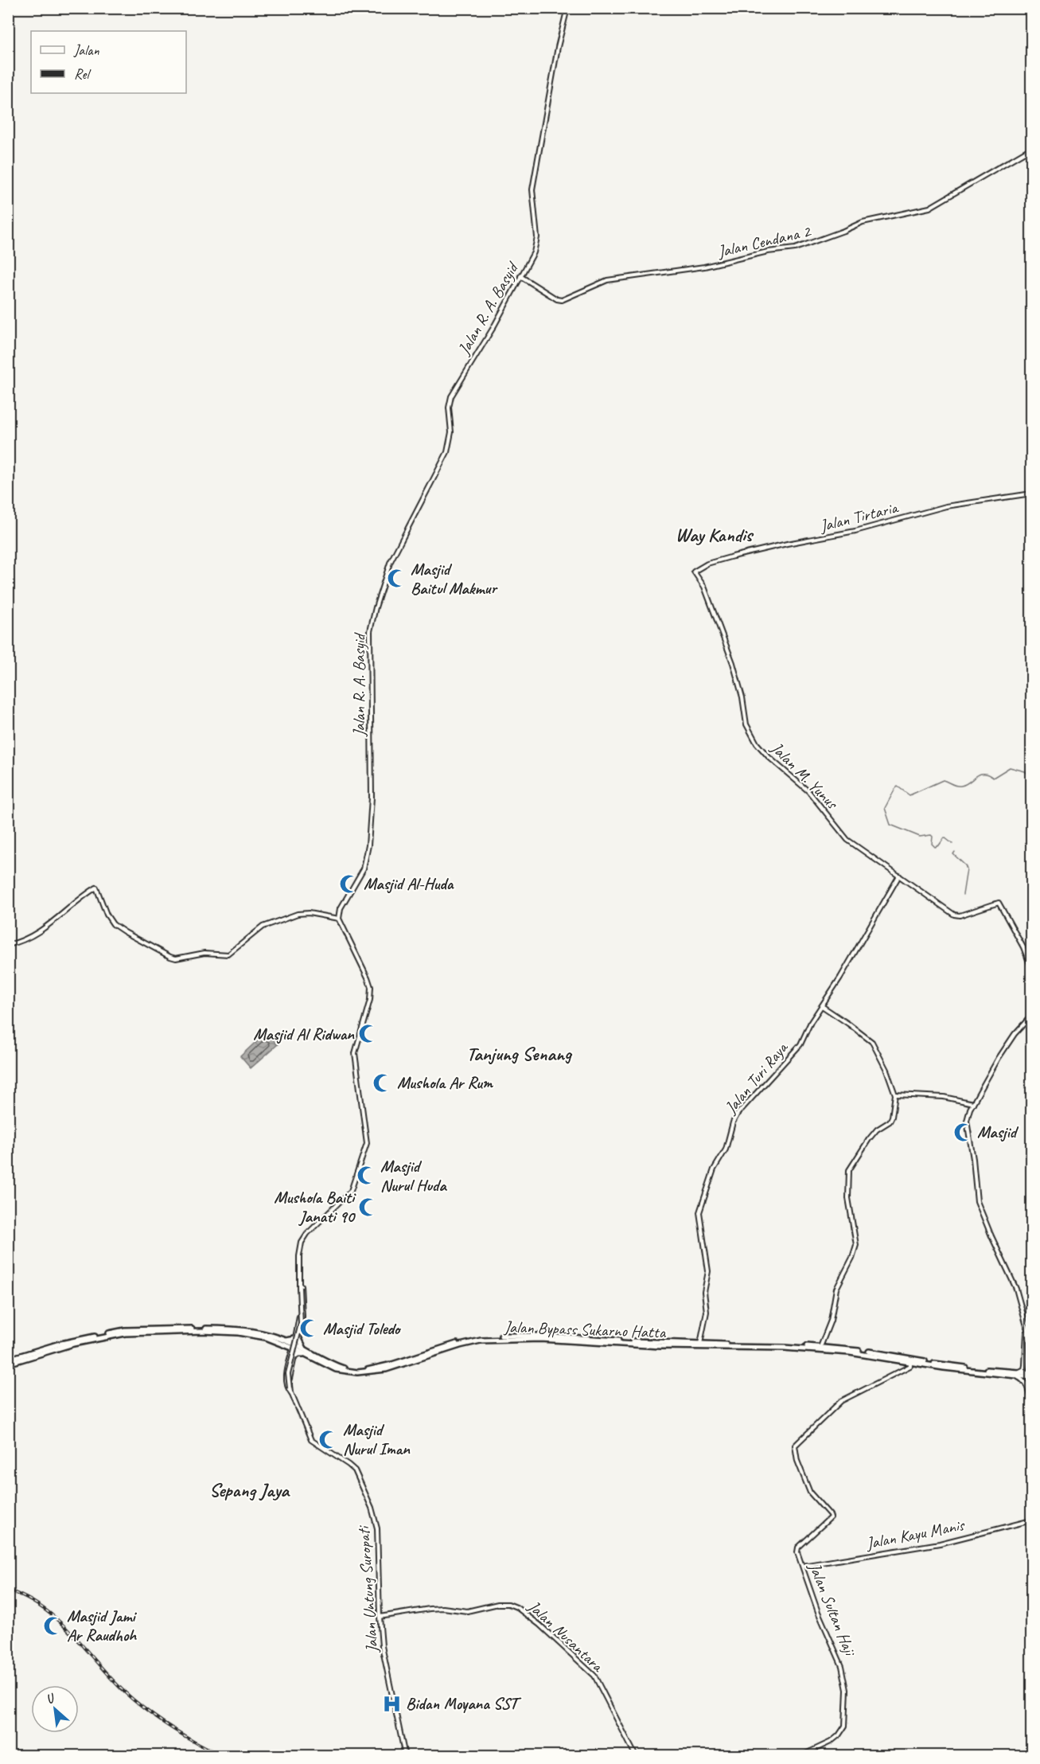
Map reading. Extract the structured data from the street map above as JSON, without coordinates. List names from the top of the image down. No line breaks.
{"streets":{"highway":["Jalan Bypass Sukarno Hatta"],"street":["Jalan Cendana 2","Jalan R. A. Basyid","Jalan Tirtaria","Jalan M. Yunus","Jalan Turi Raya","Jalan Kayu Manis","Jalan Untung Suropati","Jalan Sultan Haji","Jalan Nusantara"]},"crossings":[["Jalan Cendana 2","Jalan R. A. Basyid"],["Jalan Tirtaria","Jalan M. Yunus"],["Jalan M. Yunus","Jalan Turi Raya"],["Jalan Turi Raya","Jalan Bypass Sukarno Hatta"],["Jalan Bypass Sukarno Hatta","Jalan Untung Suropati"],["Jalan Bypass Sukarno Hatta","Jalan Sultan Haji"],["Jalan Kayu Manis","Jalan Sultan Haji"],["Jalan Untung Suropati","Jalan Nusantara"]],"districts":["Way Kandis","Tanjung Senang","Sepang Jaya"],"places":{"mosque":["Masjid Baitul Makmur","Masjid Al-Huda","Masjid Al Ridwan","Mushola Ar Rum","Masjid","Masjid Nurul Huda","Mushola Baiti Janati 90","Masjid Toledo","Masjid Nurul Iman","Masjid Jami Ar Raudhoh"],"hospital":["Bidan Moyana SST"]},"legend":["Jalan","Rel"],"north":"top left"}
